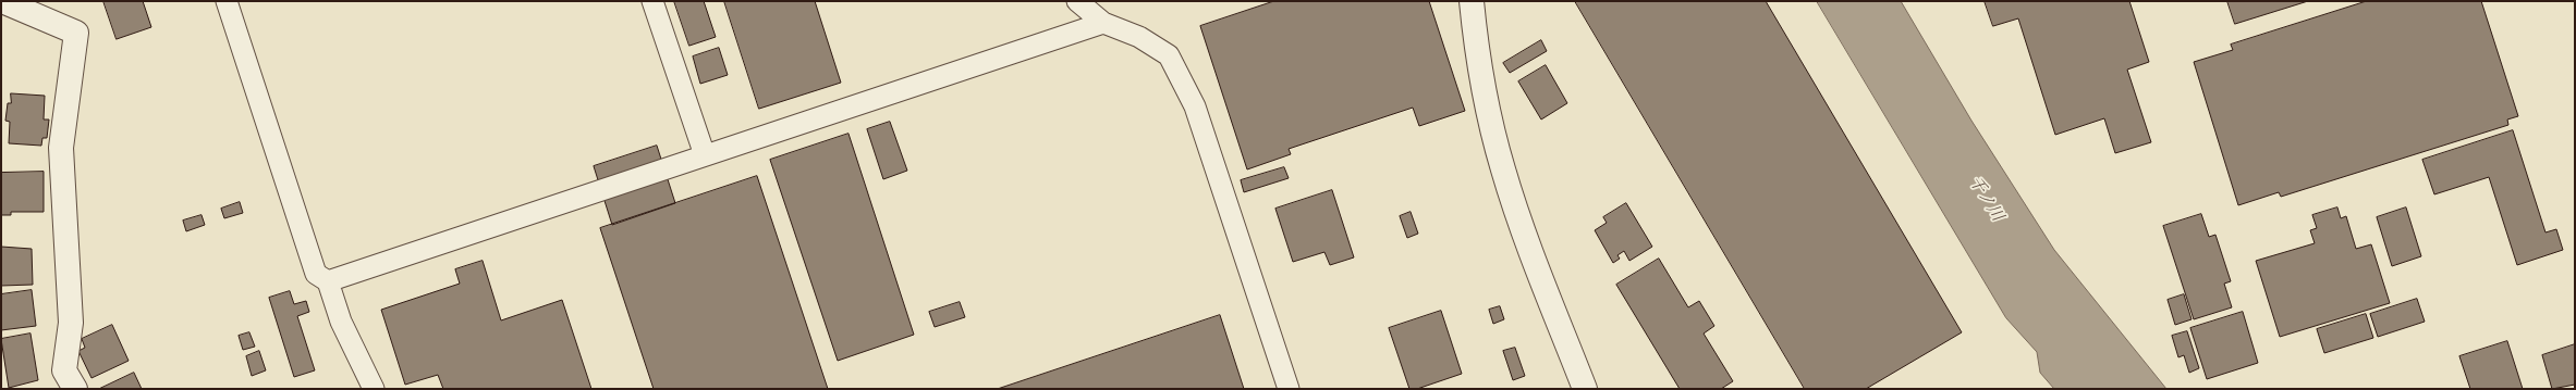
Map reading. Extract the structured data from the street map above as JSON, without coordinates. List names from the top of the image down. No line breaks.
{"water":["千ノ川"]}
